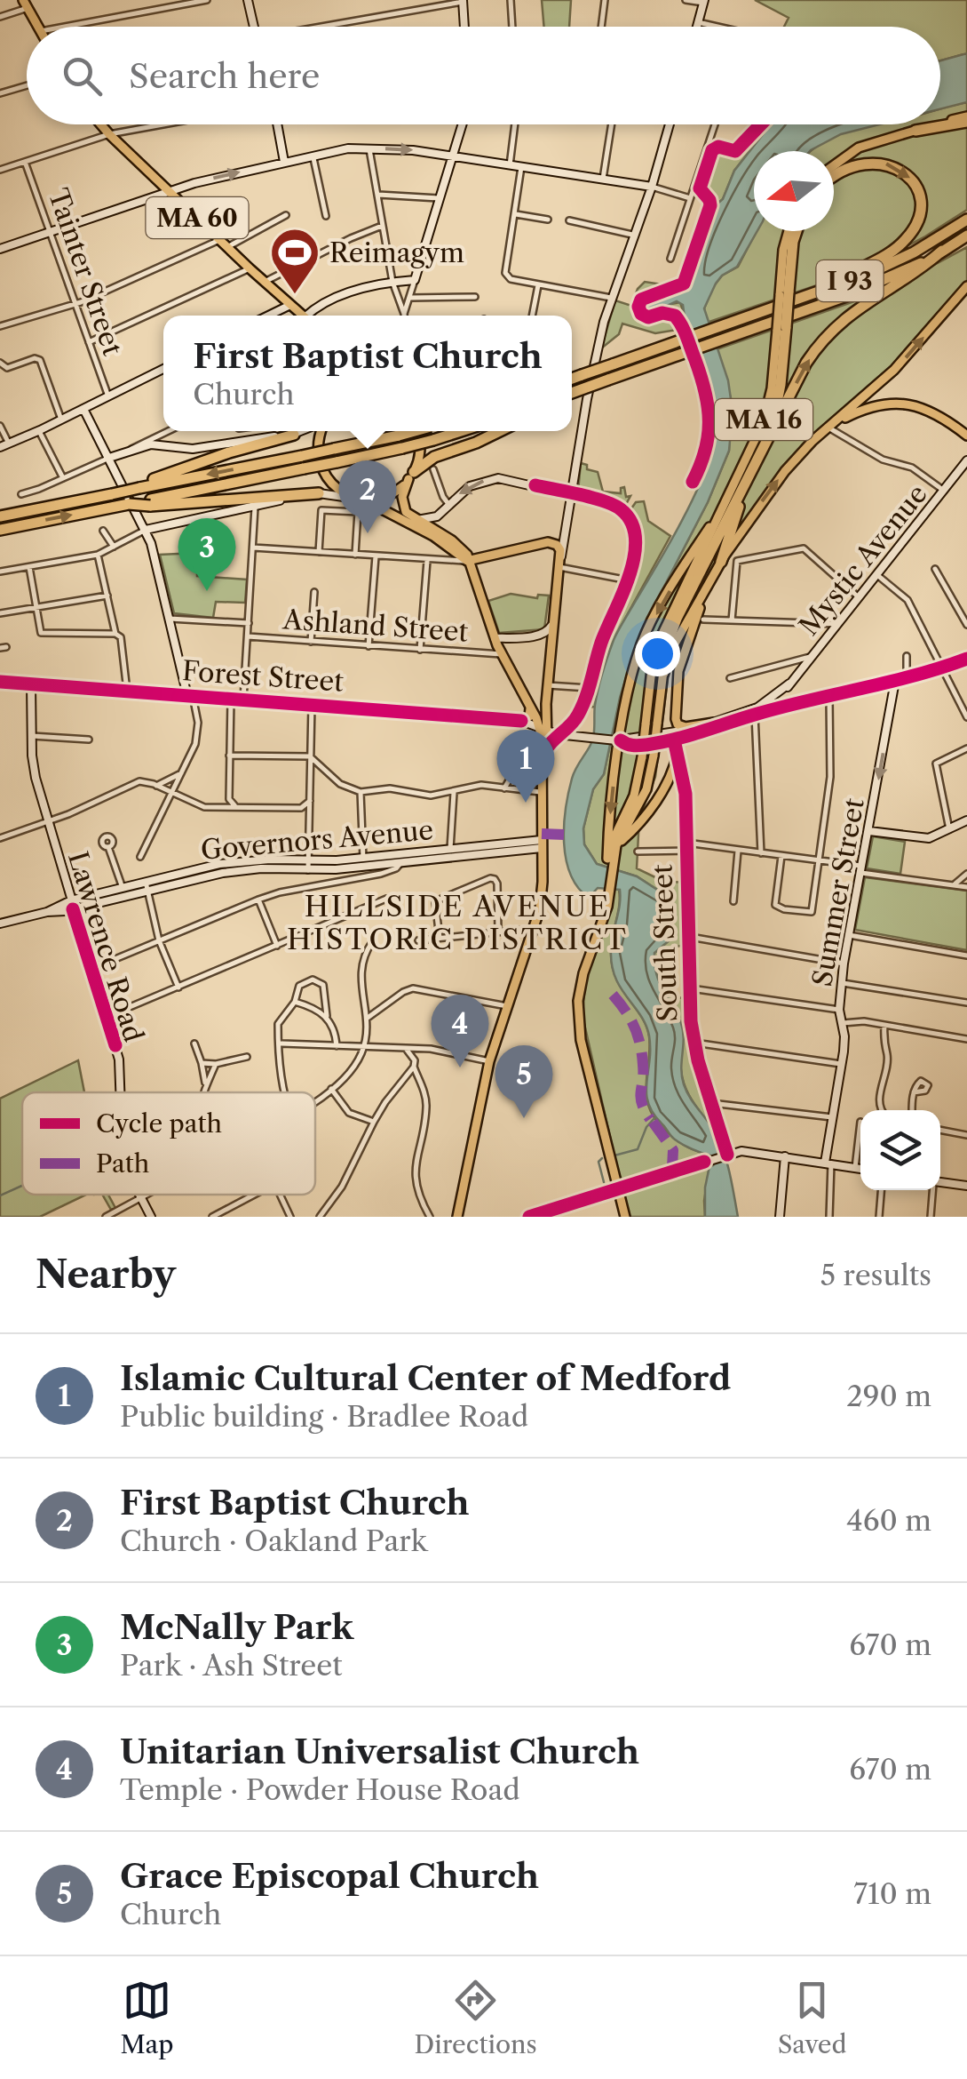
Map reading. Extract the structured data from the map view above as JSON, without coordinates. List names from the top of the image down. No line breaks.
{"streets":{"highway":["I 93"],"main road":["MA 60","MA 16"],"street":["Tainter Street","Mystic Avenue","Ashland Street","Forest Street","Governors Avenue","Summer Street","South Street","Lawrence Road"]},"crossings":[["Forest Street","Lawrence Road"],["Governors Avenue","Lawrence Road"]],"districts":["HILLSIDE AVENUE HISTORIC DISTRICT"],"places":{"sports":["Reimagym"]},"legend":["Cycle path","Path"],"north":"left","page":{"search":"Search here","popup":["First Baptist Church","Church"],"pins":["2","3","1","4","5"],"heading":["Nearby","5 results"],"list":[{"mark":"1","name":"Islamic Cultural Center of Medford","note":"Public building · Bradlee Road","value":"290 m"},{"mark":"2","name":"First Baptist Church","note":"Church · Oakland Park","value":"460 m"},{"mark":"3","name":"McNally Park","note":"Park · Ash Street","value":"670 m"},{"mark":"4","name":"Unitarian Universalist Church","note":"Temple · Powder House Road","value":"670 m"},{"mark":"5","name":"Grace Episcopal Church","note":"Church","value":"710 m"}],"nav":["Map","Directions","Saved"]}}
